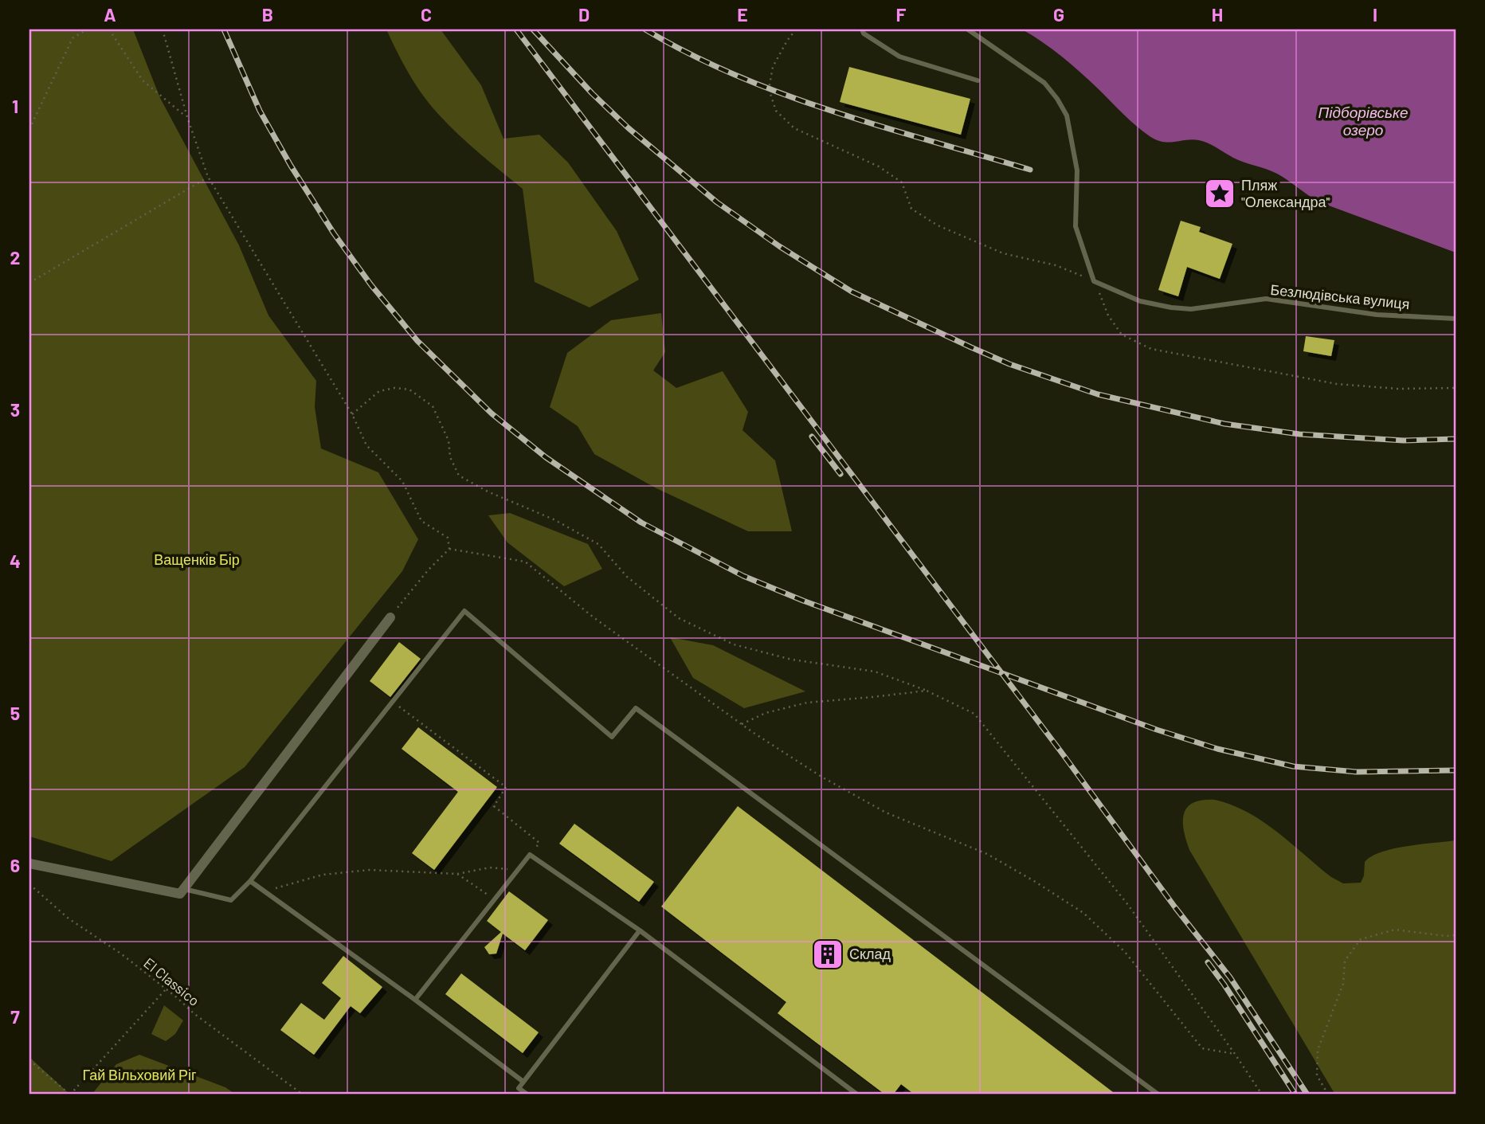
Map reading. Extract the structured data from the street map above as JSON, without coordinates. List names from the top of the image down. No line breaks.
{"streets":{"lane":["Безлюдівська вулиця"],"path":["El Classico"]},"water":["Підборівське озеро"],"parks":["Ващенків Бір","Гай Вільховий Ріг"],"places":{"place":["Пляж \"Олександра\""],"building":["Склад"]},"grid":{"columns":["A","B","C","D","E","F","G","H","I"],"rows":["1","2","3","4","5","6","7"]}}
